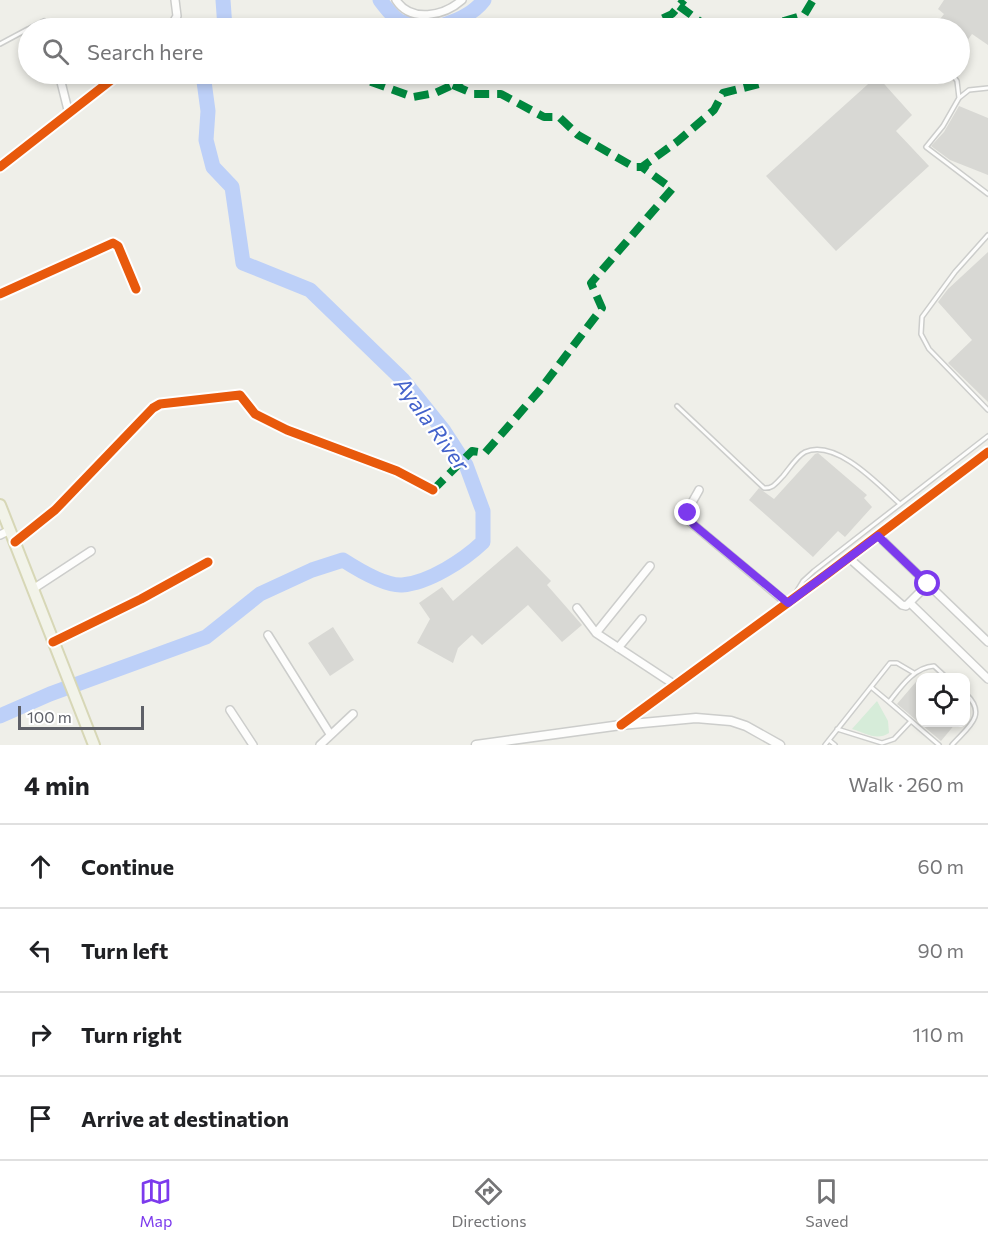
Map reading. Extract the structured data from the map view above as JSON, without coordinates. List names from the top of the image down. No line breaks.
{"water":["Ayala River"],"scale_bar":"100 m","page":{"search":"Search here","scale":"100 m","heading":["4 min","Walk · 260 m"],"list":[["Continue","60 m"],["Turn left","90 m"],["Turn right","110 m"],"Arrive at destination"],"nav":["Map","Directions","Saved"]}}
